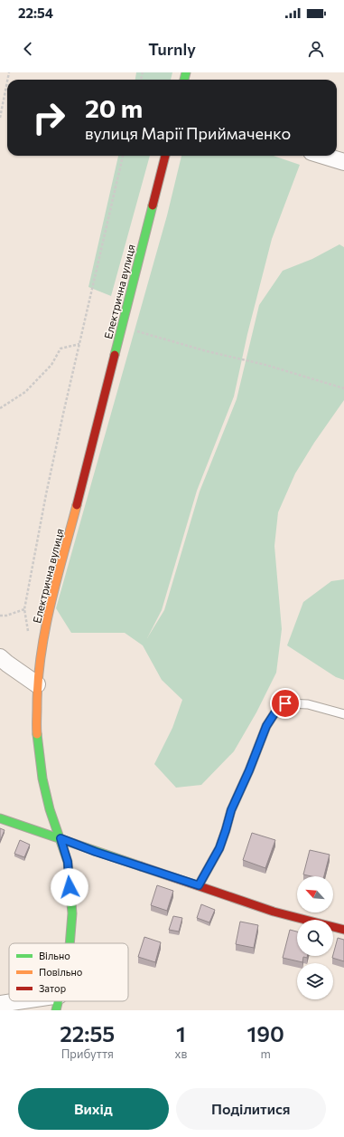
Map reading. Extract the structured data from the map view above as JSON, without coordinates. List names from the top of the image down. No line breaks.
{"streets":{"street":["Електрична вулиця"]},"legend":["Вільно","Повільно","Затор"],"north":"top left","page":{"status":"22:54","header":"Turnly","turn":["20 m","вулиця Марії Приймаченко"],"eta":["22:55","Прибуття","1","хв","190","m"],"buttons":["Вихід","Поділитися"]}}
